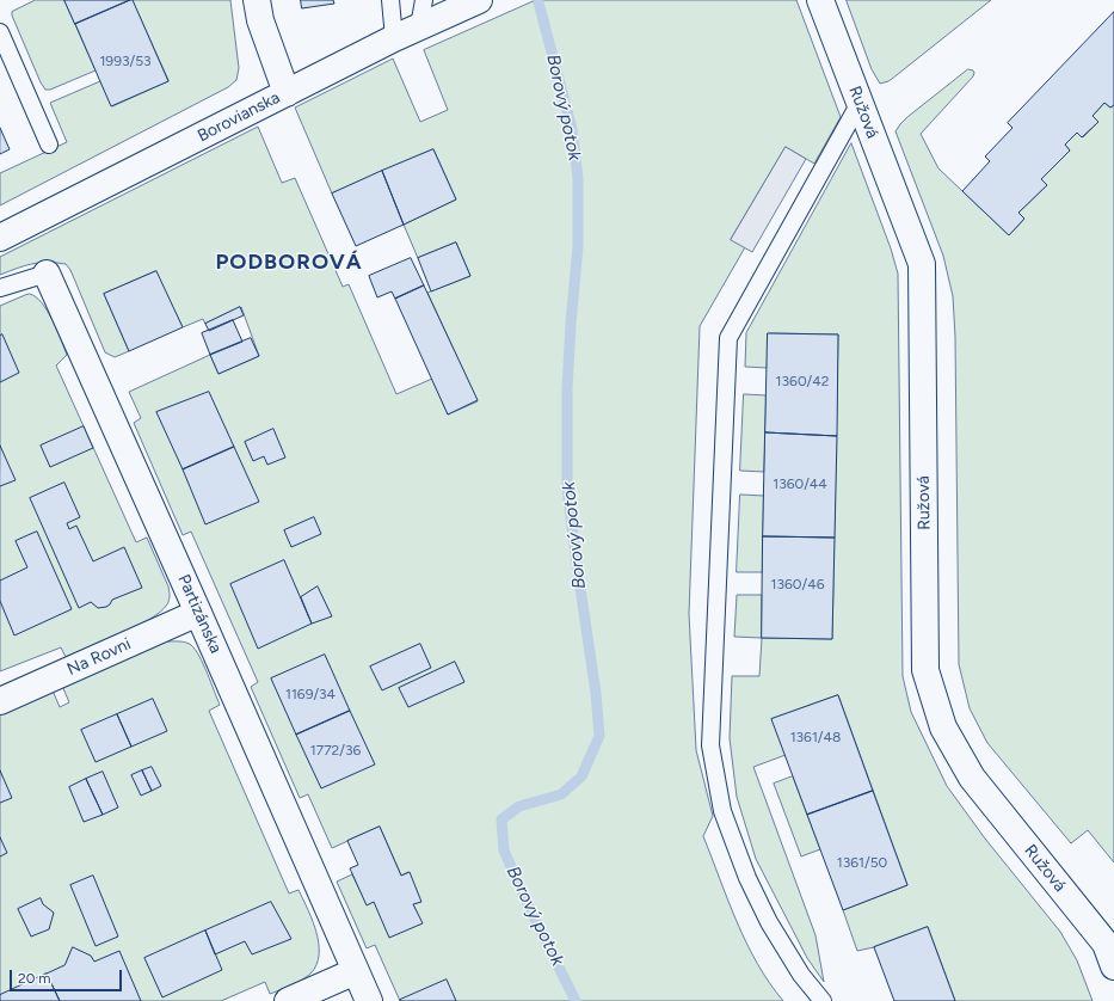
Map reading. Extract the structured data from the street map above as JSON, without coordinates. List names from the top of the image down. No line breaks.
{"streets":{"street":["Ružová","Borovianska","Partizánska","Na Rovni"]},"crossings":[["Partizánska","Na Rovni"]],"districts":["PODBOROVÁ"],"water":["Borový potok"],"house_numbers":["1993/53","1360/42","1360/44","1360/46","1169/34","1361/48","1772/36","1361/50"],"scale_bar":"20 m"}
